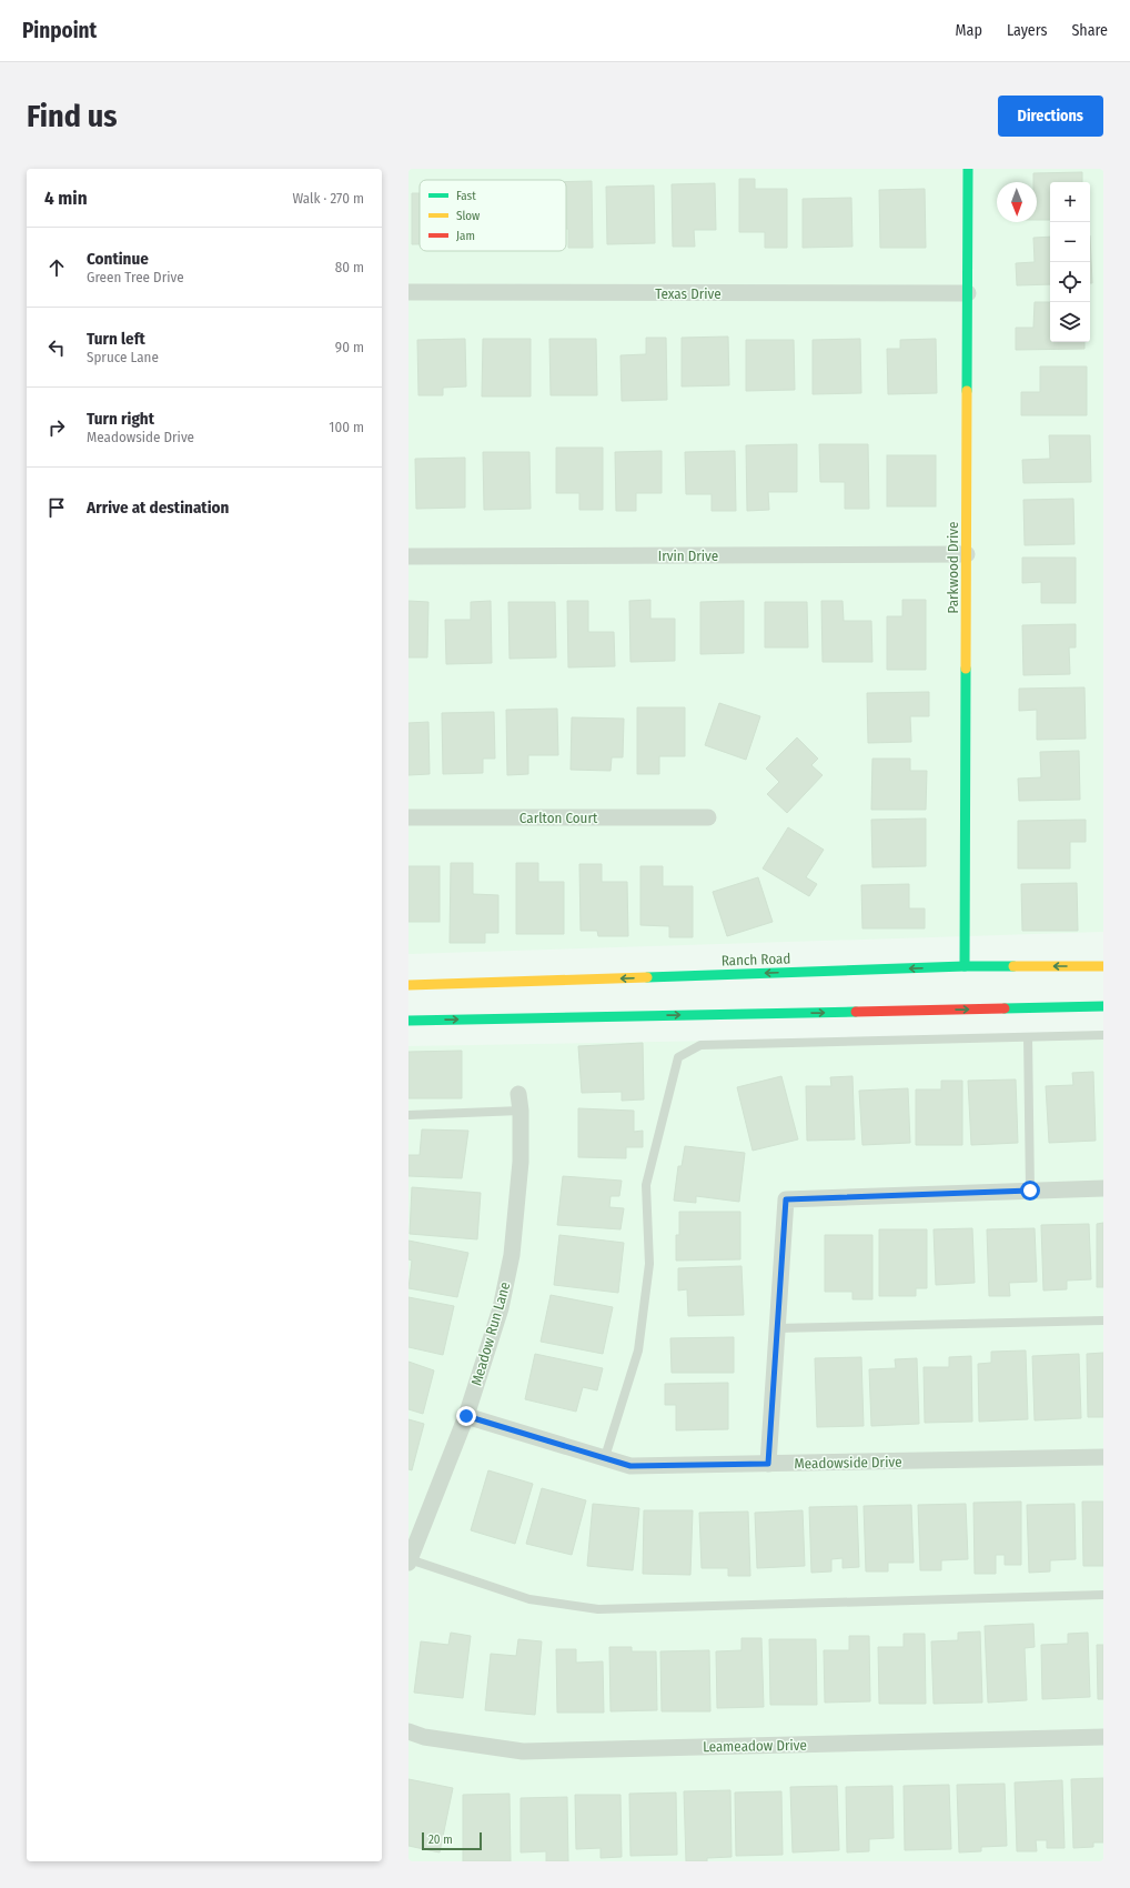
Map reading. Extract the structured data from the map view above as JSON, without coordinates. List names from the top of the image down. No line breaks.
{"streets":{"main road":["Parkwood Drive","Ranch Road"],"street":["Texas Drive","Irvin Drive","Carlton Court","Meadow Run Lane","Meadowside Drive","Leameadow Drive"]},"crossings":[["Texas Drive","Parkwood Drive"],["Irvin Drive","Parkwood Drive"],["Parkwood Drive","Ranch Road"],["Meadow Run Lane","Meadowside Drive"]],"legend":["Fast","Slow","Jam"],"scale_bar":"20 m","north":"bottom","page":{"header":"Pinpoint","nav":["Map","Layers","Share"],"buttons":"Directions","title":"Find us","heading":["4 min","Walk · 270 m"],"map_buttons":["+","−"],"list":[["Continue","Green Tree Drive","80 m"],["Turn left","Spruce Lane","90 m"],["Turn right","Meadowside Drive","100 m"],"Arrive at destination"],"scale":"20 m"}}
